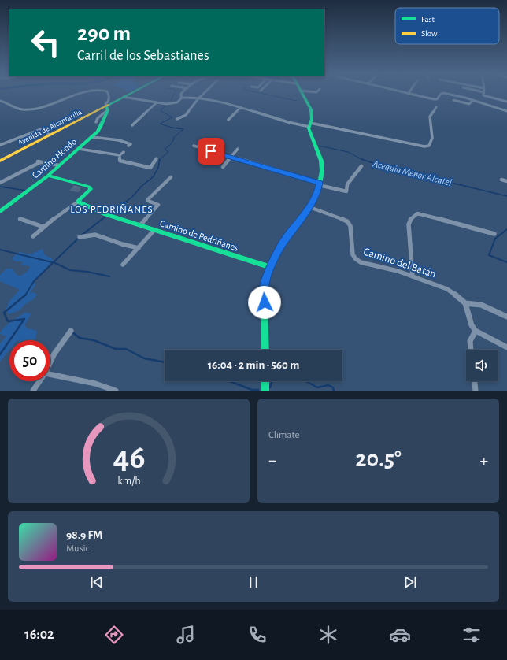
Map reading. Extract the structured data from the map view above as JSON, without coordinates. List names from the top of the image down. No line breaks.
{"streets":{"main road":["Avenida de Alcantarilla","Camino Hondo","Camino de Pedriñanes"],"street":["Camino del Batán"]},"crossings":[["Avenida de Alcantarilla","Camino Hondo"]],"districts":["LOS PEDRIÑANES"],"water":["Acequia Menor Alcatel"],"legend":["Fast","Slow"],"page":{"turn":["290 m","Carril de los Sebastianes"],"limit":"50","trip":"16:04 · 2 min · 560 m","tile":"Climate","heat":["−","20.5°","+"],"song":["98.9 FM","Music"],"tabs":"16:02","gauge":["46","km/h"]}}
